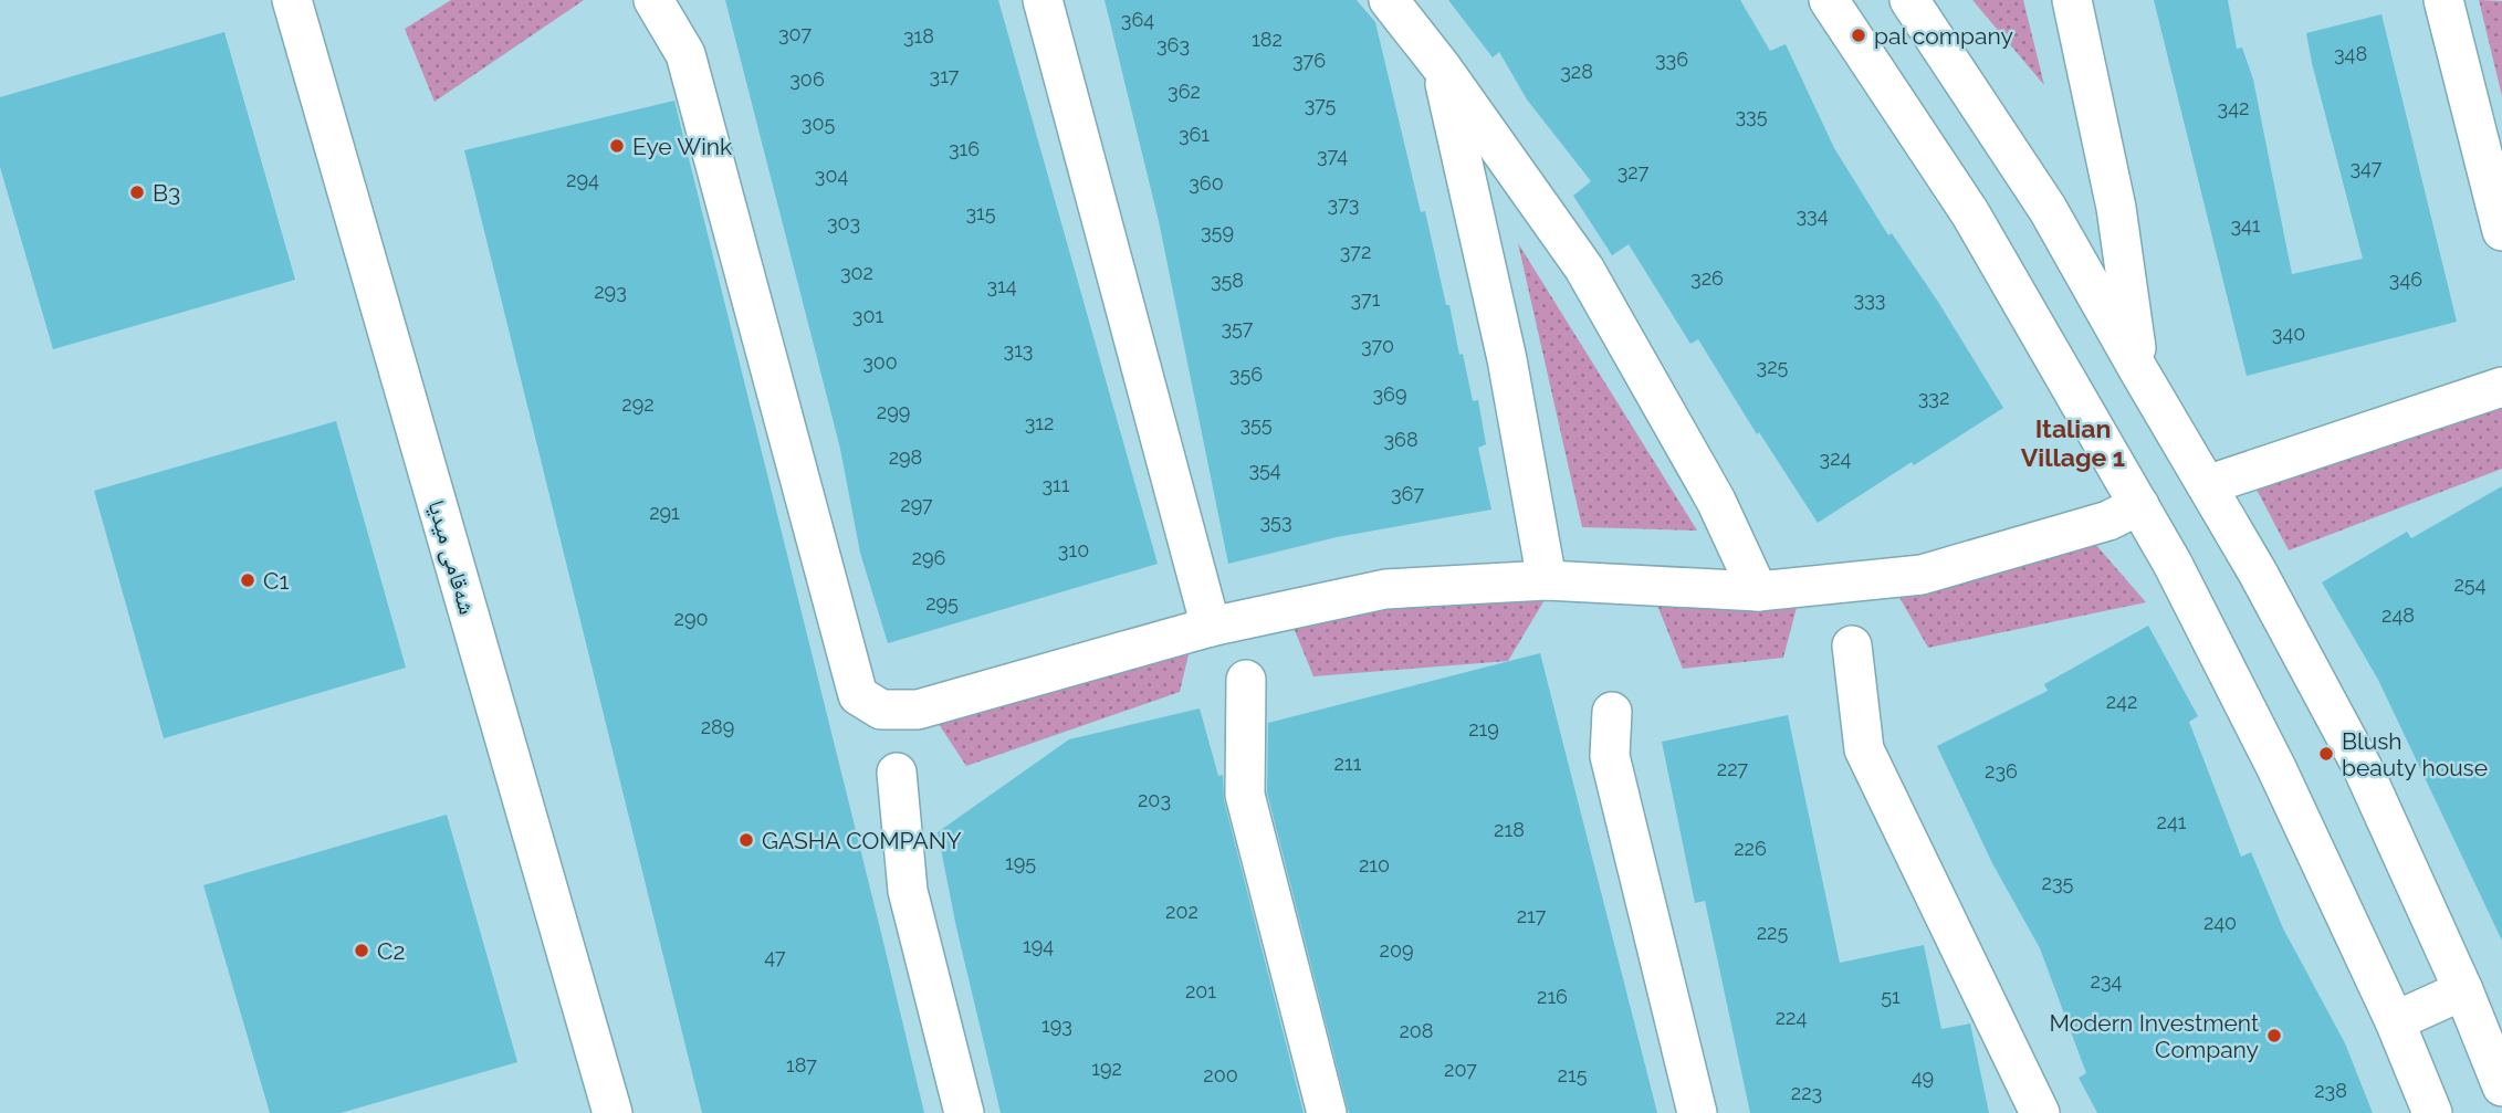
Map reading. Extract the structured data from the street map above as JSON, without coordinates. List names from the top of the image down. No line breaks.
{"streets":{"street":["شەقامی میدیا"]},"districts":["Italian Village 1"],"places":["pal company","Eye Wink","B3","C1","Blush beauty house","GASHA COMPANY","C2","Modern Investment Company"],"house_numbers":["364","307","318","182","363","348","336","376","328","317","306","362","375","342","335","305","361","316","374","347","327","304","294","360","373","315","334","303","341","359","372","302","326","346","358","314","293","371","333","301","357","340","370","313","300","325","356","369","332","292","299","312","355","368","298","324","354","311","367","297","291","353","310","296","254","295","248","290","242","289","219","211","227","236","203","241","218","226","195","210","235","202","217","240","225","194","209","47","234","201","216","51","224","193","208","187","192","207","200","215","49","238","223"]}
